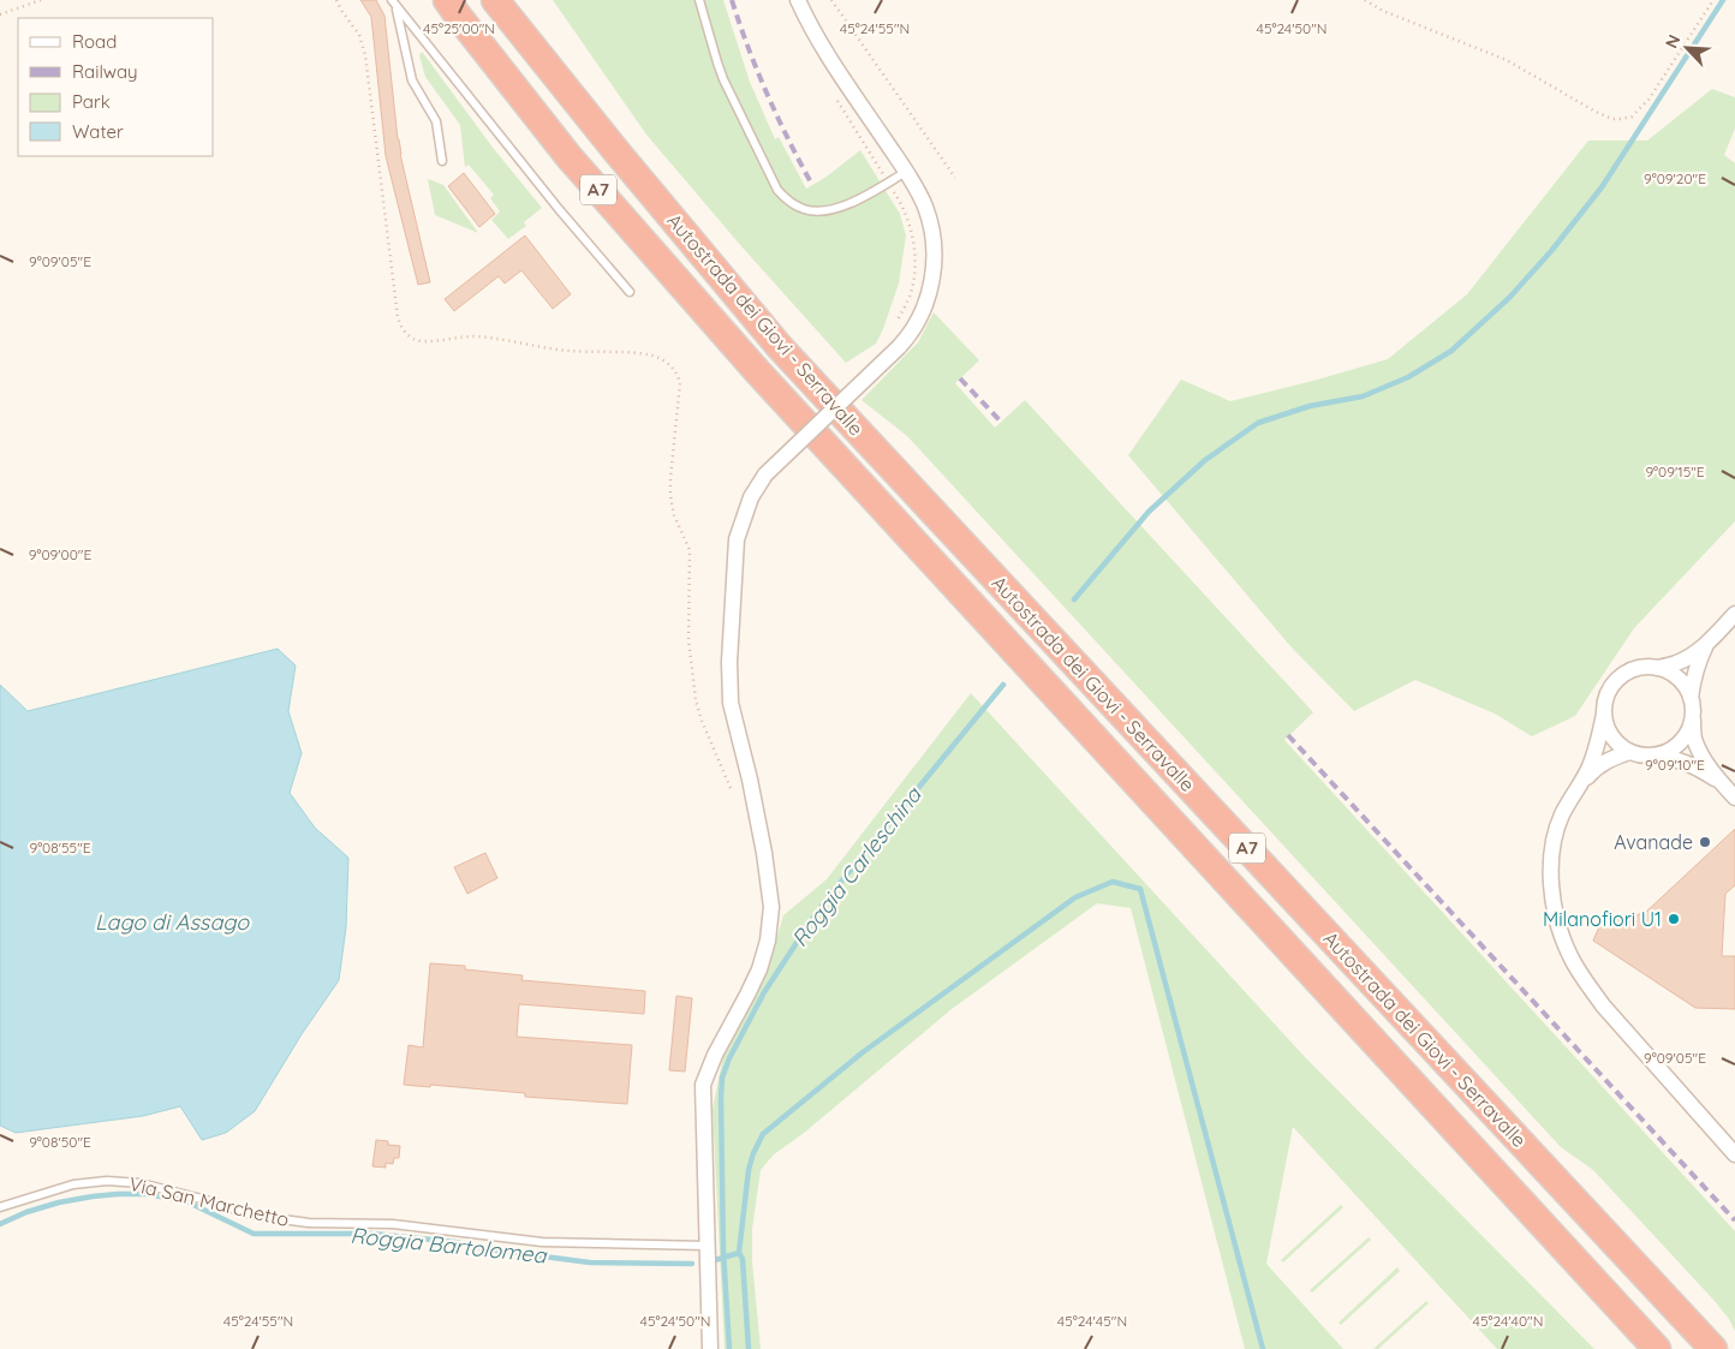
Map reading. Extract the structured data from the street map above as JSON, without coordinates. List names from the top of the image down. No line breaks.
{"streets":{"highway":["A7","Autostrada dei Giovi - Serravalle"],"lane":["Via San Marchetto"]},"water":["Roggia Carleschina","Lago di Assago","Roggia Bartolomea"],"places":["Avanade","Milanofiori U1"],"legend":["Road","Railway","Park","Water"],"north":"top left","coordinates":["45°25'00\"N","45°24'55\"N","45°24'50\"N","9°09'20\"E","9°09'05\"E","9°09'15\"E","9°09'00\"E","9°09'10\"E","9°08'55\"E","9°08'50\"E","45°24'45\"N","45°24'40\"N"]}
